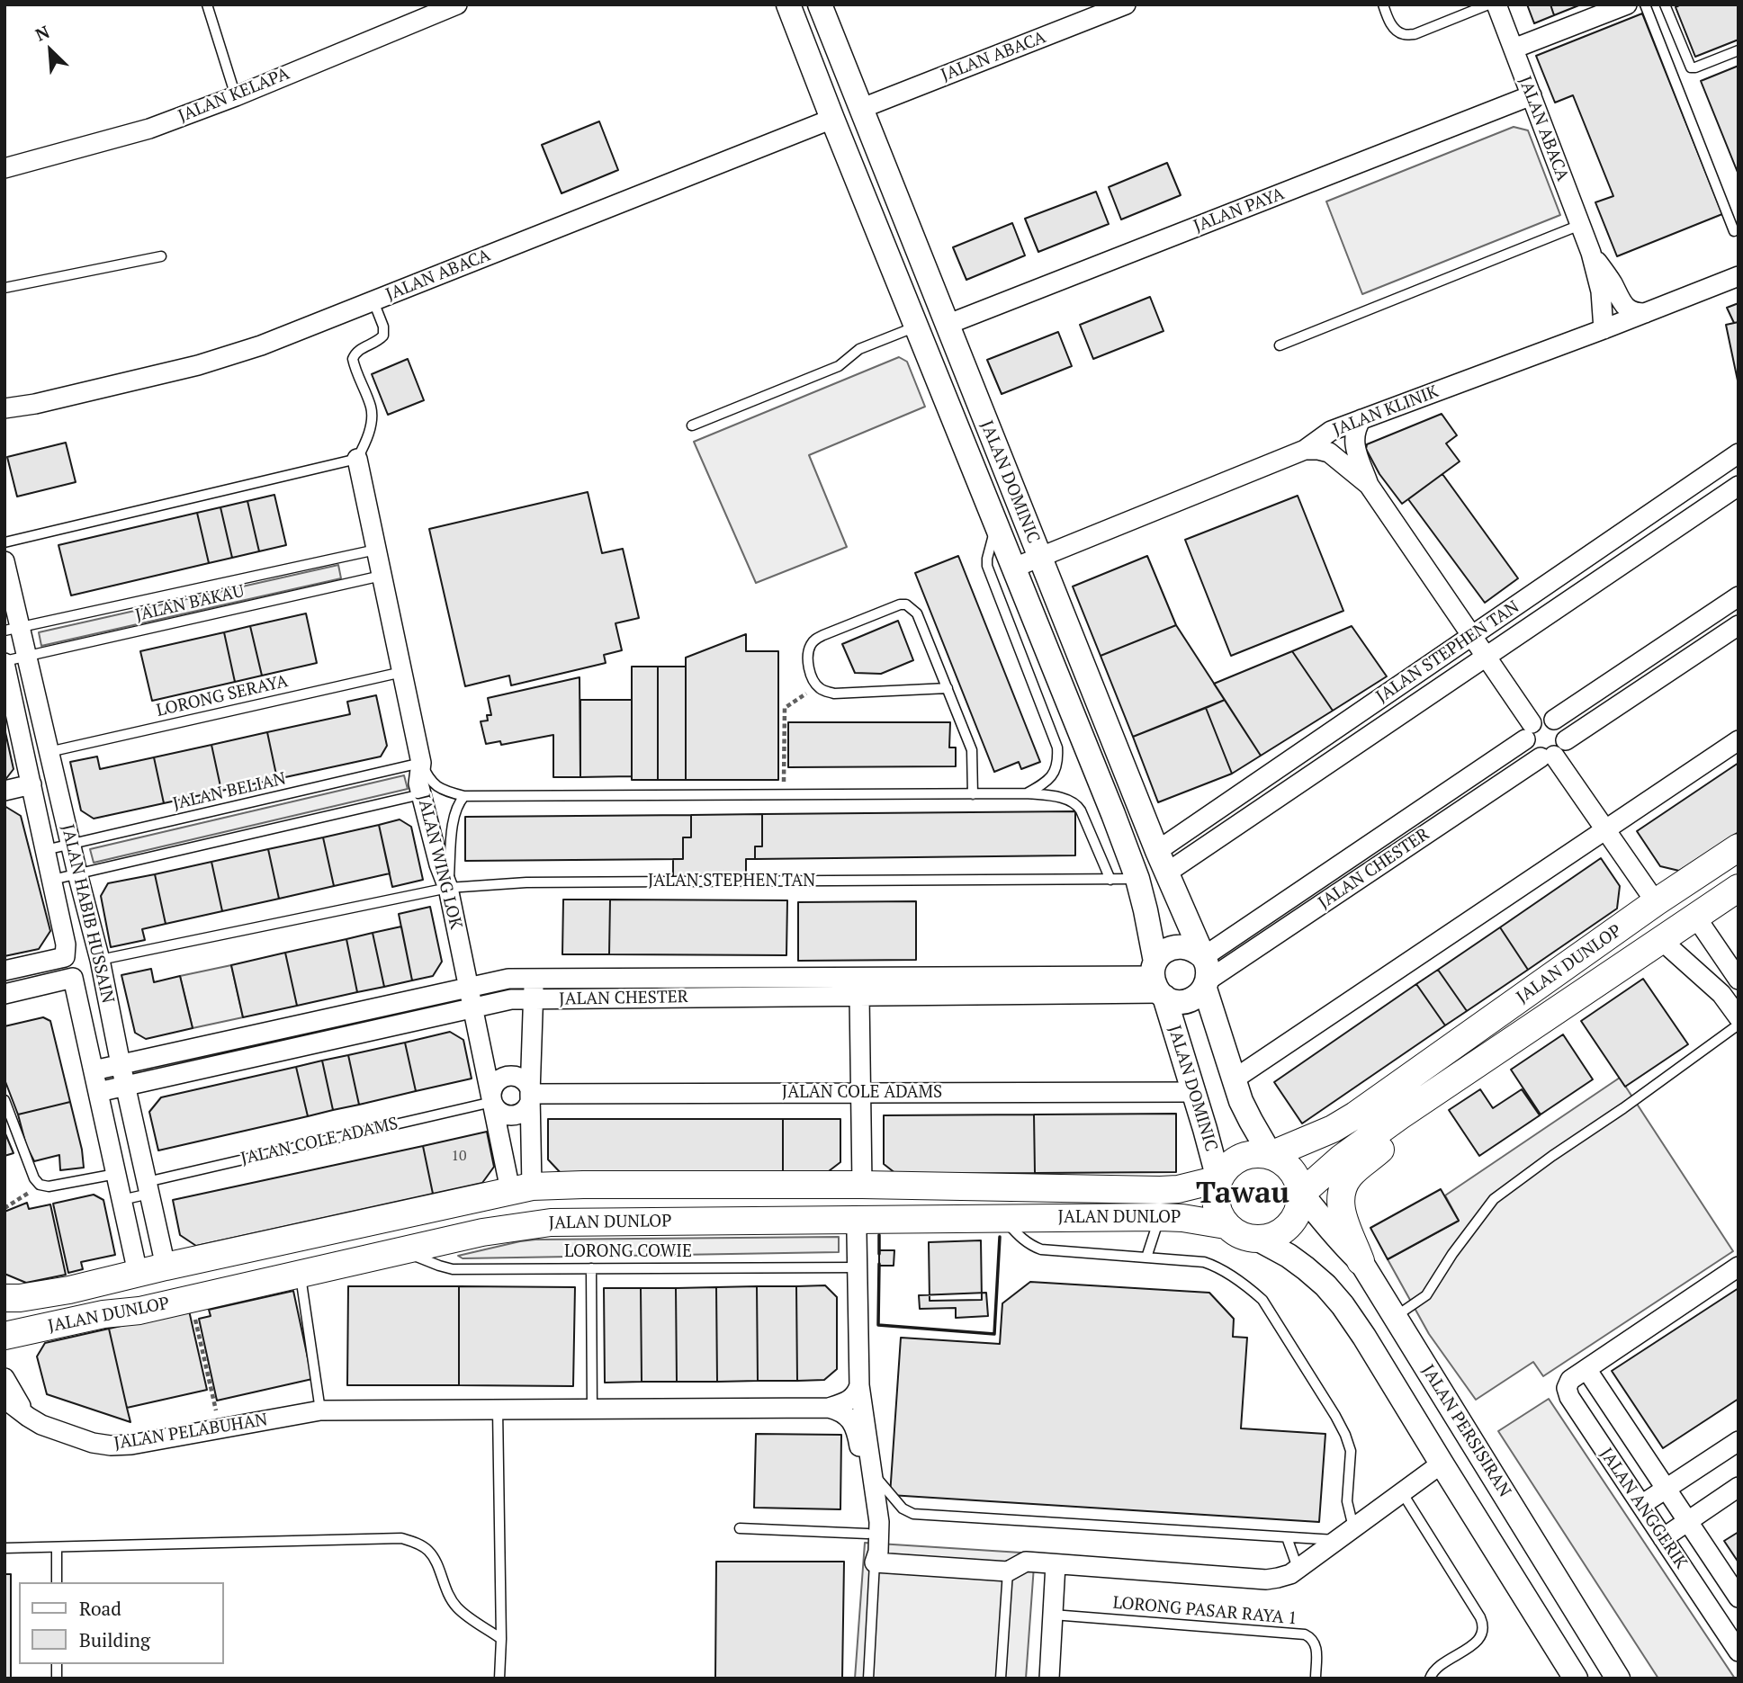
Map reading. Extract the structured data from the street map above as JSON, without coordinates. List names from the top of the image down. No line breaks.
{"streets":{"main road":["JALAN DUNLOP"],"street":["JALAN ABACA","JALAN KELAPA","JALAN PAYA","JALAN KLINIK","JALAN DOMINIC","JALAN STEPHEN TAN","JALAN WING LOK","JALAN CHESTER","JALAN HABIB HUSSAIN","JALAN COLE ADAMS","JALAN PERSISIRAN","JALAN PELABUHAN","JALAN ANGGERIK"],"lane":["JALAN BAKAU","LORONG SERAYA","JALAN BELIAN","LORONG COWIE","LORONG PASAR RAYA 1"]},"crossings":[["JALAN ABACA","JALAN PAYA"],["JALAN ABACA","JALAN DOMINIC"],["JALAN PAYA","JALAN DOMINIC"],["JALAN KLINIK","JALAN DOMINIC"],["JALAN DOMINIC","JALAN STEPHEN TAN"],["JALAN DOMINIC","JALAN CHESTER"],["JALAN DOMINIC","JALAN DUNLOP"],["JALAN DOMINIC","JALAN COLE ADAMS"],["JALAN DOMINIC","JALAN PERSISIRAN"],["JALAN BAKAU","JALAN WING LOK"],["JALAN BAKAU","JALAN HABIB HUSSAIN"],["JALAN STEPHEN TAN","JALAN WING LOK"],["LORONG SERAYA","JALAN WING LOK"],["LORONG SERAYA","JALAN HABIB HUSSAIN"],["JALAN BELIAN","JALAN WING LOK"],["JALAN BELIAN","JALAN HABIB HUSSAIN"],["JALAN WING LOK","JALAN CHESTER"],["JALAN WING LOK","JALAN DUNLOP"],["JALAN WING LOK","JALAN COLE ADAMS"],["JALAN CHESTER","JALAN HABIB HUSSAIN"],["JALAN HABIB HUSSAIN","JALAN DUNLOP"],["JALAN HABIB HUSSAIN","JALAN COLE ADAMS"],["JALAN DUNLOP","LORONG COWIE"],["JALAN DUNLOP","JALAN PERSISIRAN"]],"districts":["Tawau"],"house_numbers":["10"],"legend":["Road","Building"],"north":"top left"}
